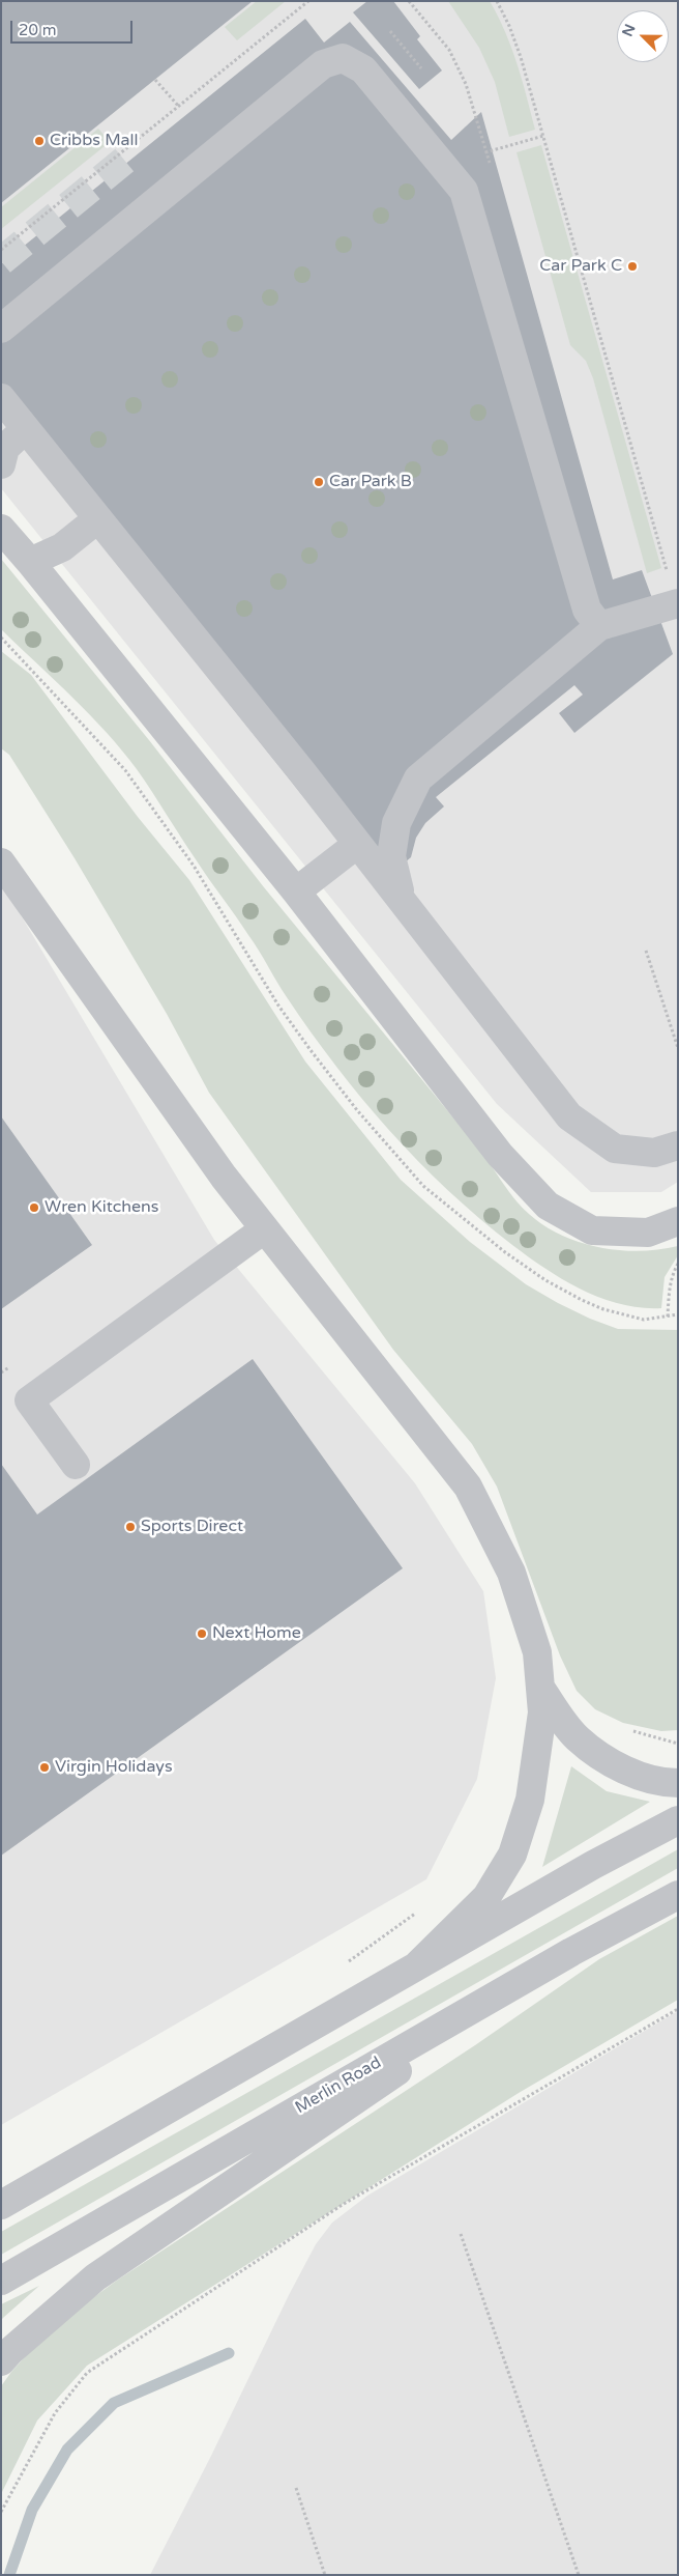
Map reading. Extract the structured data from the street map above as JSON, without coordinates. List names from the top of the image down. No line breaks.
{"streets":{"street":["Merlin Road"]},"places":["Cribbs Mall","Car Park C","Car Park B","Wren Kitchens","Sports Direct","Next Home","Virgin Holidays"],"scale_bar":"20 m","north":"top left"}
